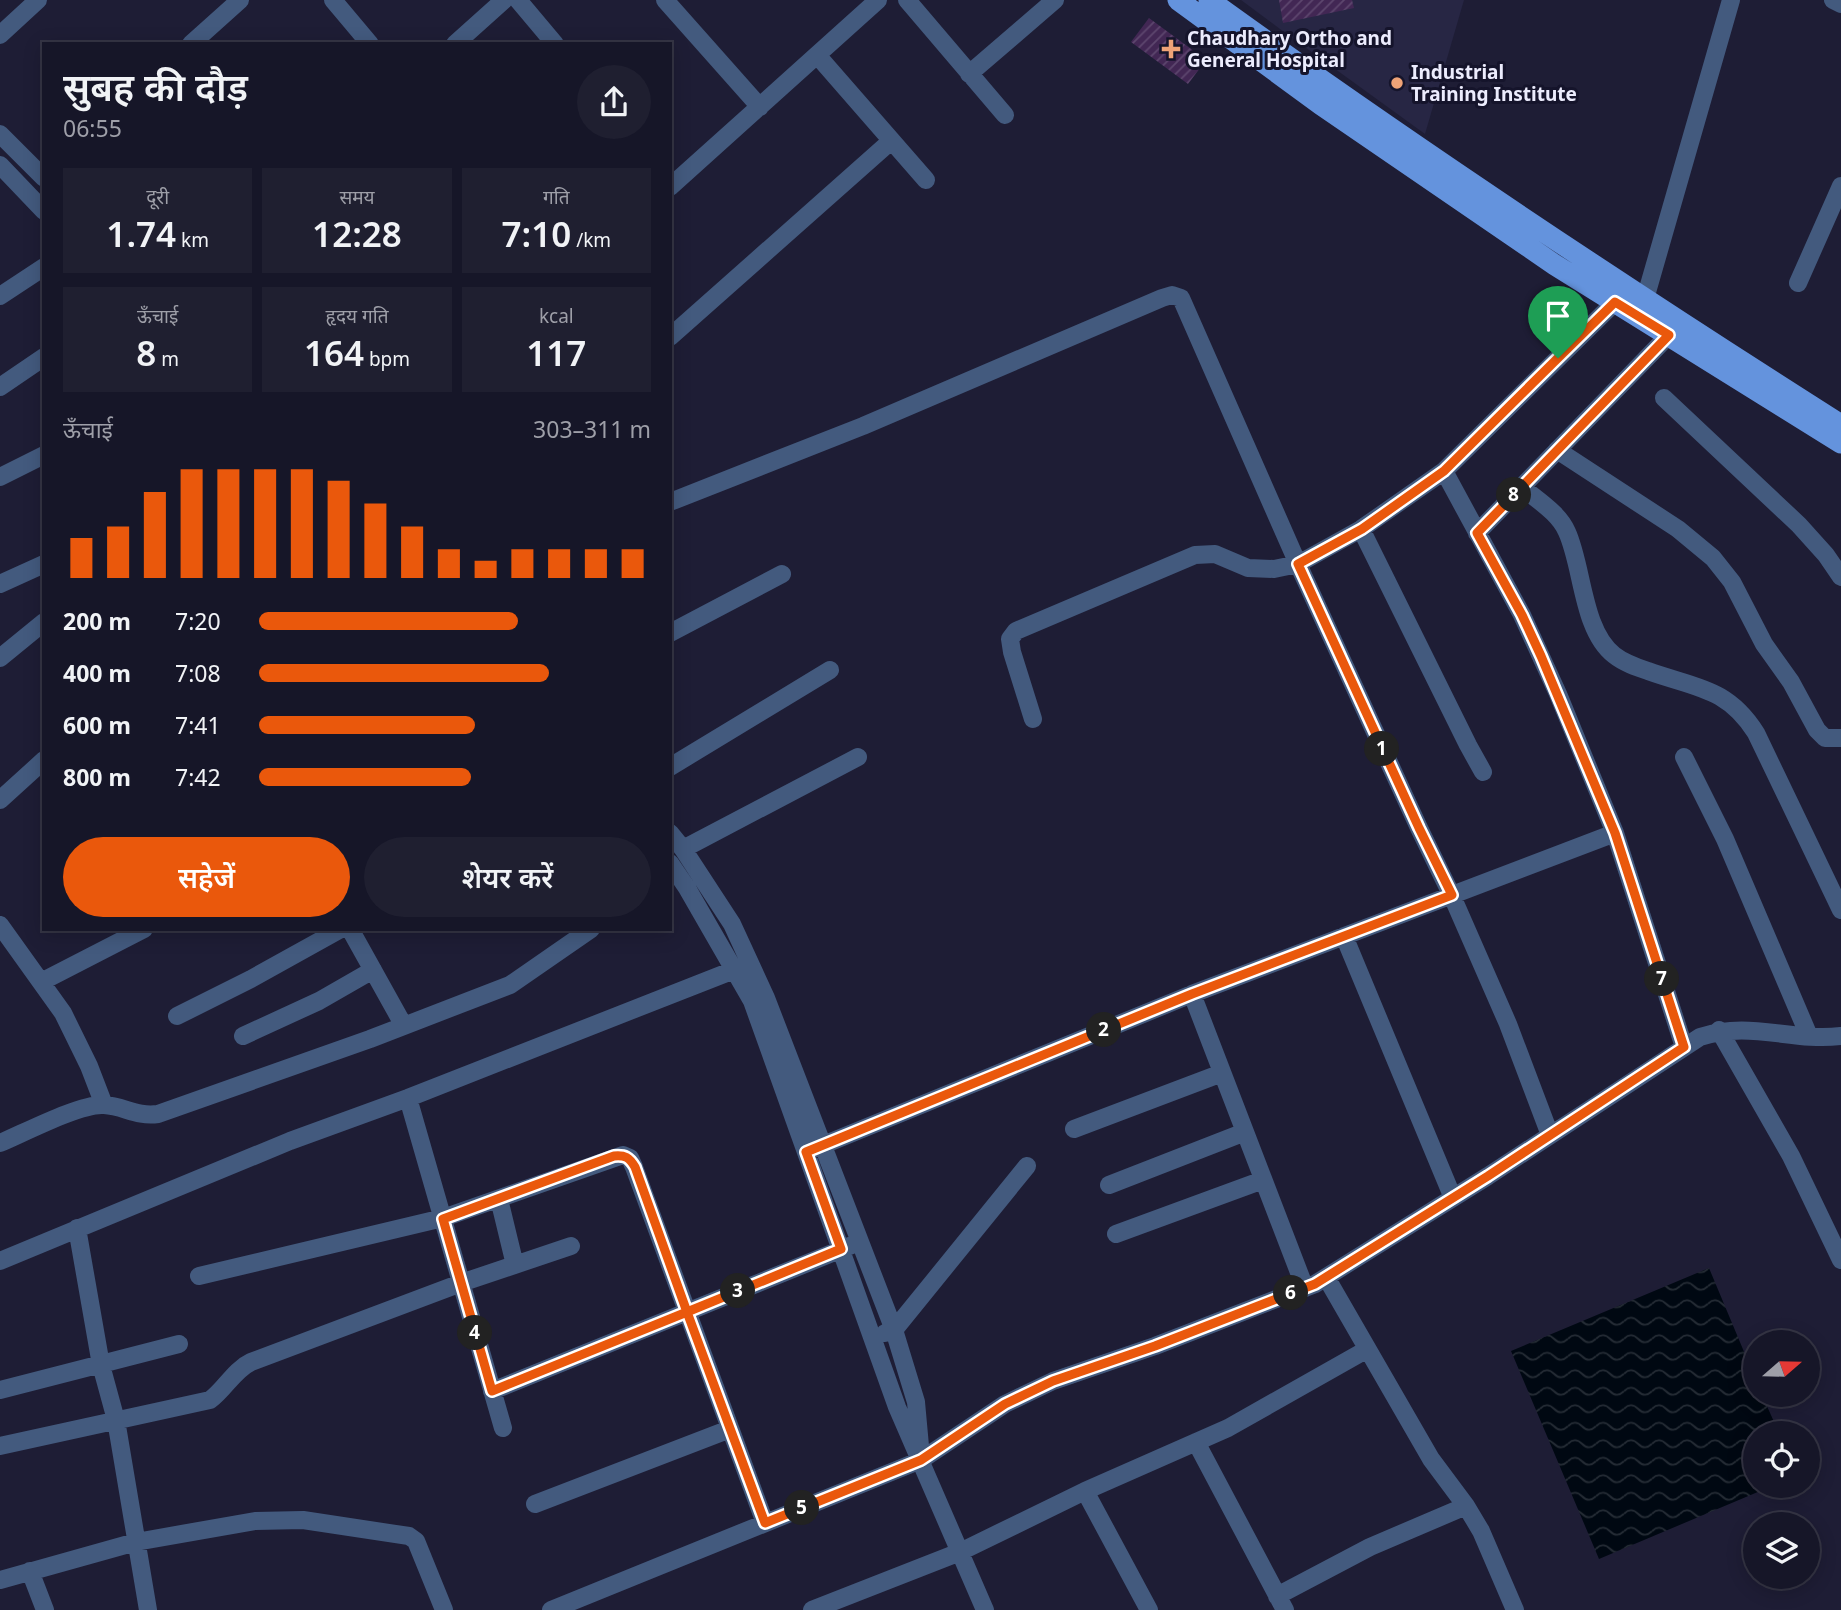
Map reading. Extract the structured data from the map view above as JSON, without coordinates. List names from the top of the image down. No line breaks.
{"places":{"health":["Chaudhary Ortho and General Hospital"],"other":["Industrial Training Institute"]},"north":"right","page":{"heading":["सुबह की दौड़","06:55"],"stats":[["दूरी","1.74 km"],["समय","12:28"],["गति","7:10 /km"],["ऊँचाई","8 m"],["हृदय गति","164 bpm"],["kcal","117"]],"chart":["ऊँचाई","303–311 m"],"pins":["8","1","7","2","3","6","4","5"],"list":[{"name":"200 m","note":"7:20"},{"name":"400 m","note":"7:08"},{"name":"600 m","note":"7:41"},{"name":"800 m","note":"7:42"}],"buttons":["सहेजें","शेयर करें"]}}
